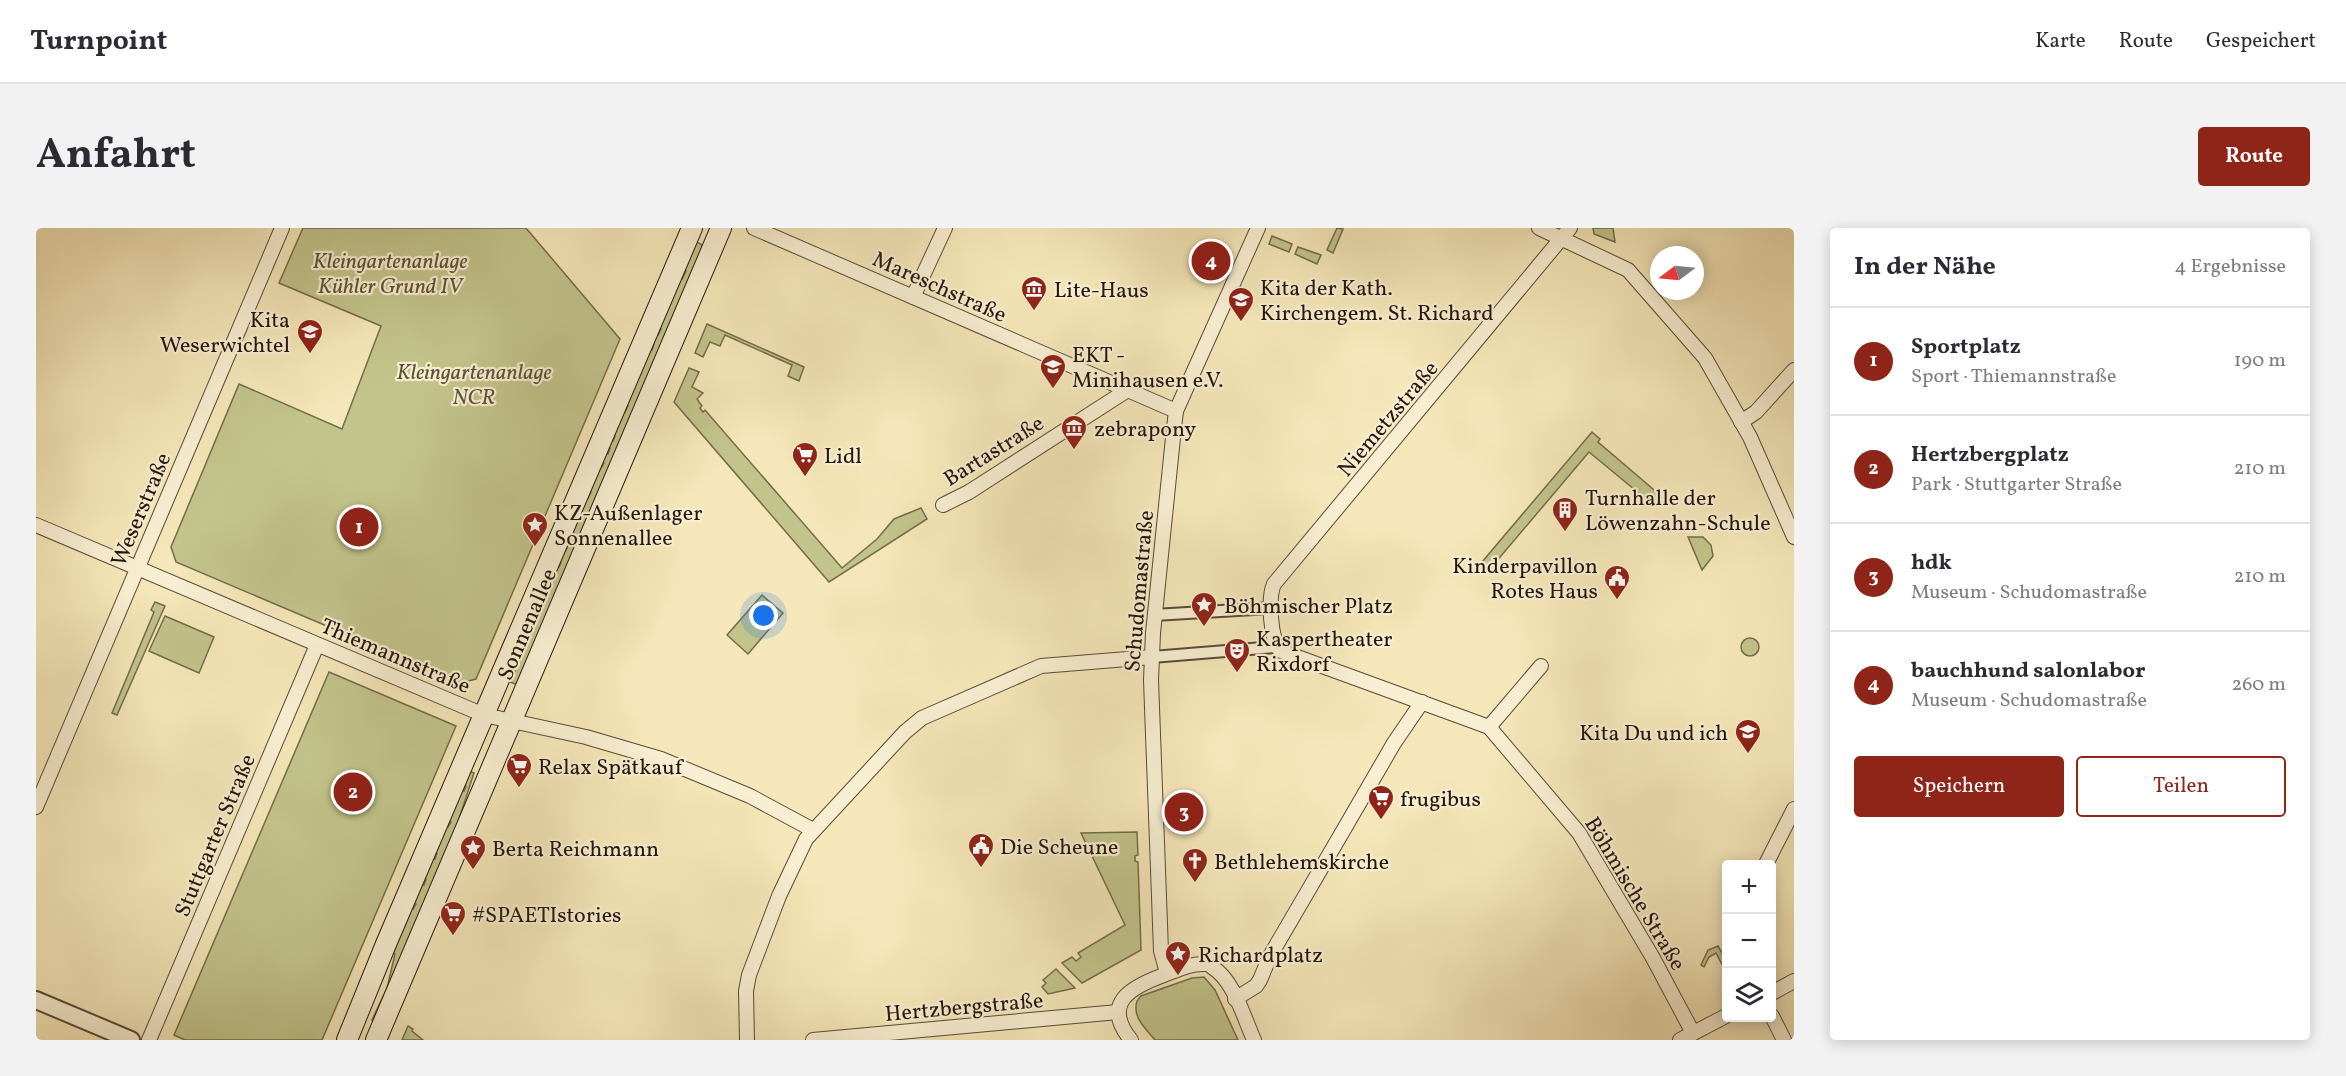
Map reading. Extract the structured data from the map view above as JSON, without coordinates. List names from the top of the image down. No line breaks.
{"streets":{"main road":["Sonnenallee"],"street":["Mareschstraße","Niemetzstraße","Bartastraße","Weserstraße","Schudomastraße","Thiemannstraße","Stuttgarter Straße","Böhmische Straße","Hertzbergstraße"]},"crossings":[["Mareschstraße","Bartastraße"],["Mareschstraße","Schudomastraße"],["Niemetzstraße","Böhmische Straße"],["Weserstraße","Thiemannstraße"],["Schudomastraße","Böhmische Straße"],["Sonnenallee","Thiemannstraße"],["Thiemannstraße","Stuttgarter Straße"],["Thiemannstraße","Böhmische Straße"]],"parks":["Kleingartenanlage Kühler Grund IV","Kleingartenanlage NCR"],"places":{"museum":["Lite-Haus","zebrapony"],"school or university":["Kita der Kath. Kirchengem. St. Richard","Kita Weserwichtel","EKT - Minihausen e.V.","Kita Du und ich"],"supermarket":["Lidl","Relax Spätkauf","frugibus","#SPAETIstories"],"building":["Turnhalle der Löwenzahn-Schule"],"place":["KZ-Außenlager Sonnenallee","Böhmischer Platz","Berta Reichmann","Richardplatz"],"public building":["Kinderpavillon Rotes Haus","Die Scheune"],"theatre":["Kaspertheater Rixdorf"],"church":["Bethlehemskirche"]},"north":"left","page":{"header":"Turnpoint","nav":["Karte","Route","Gespeichert"],"title":"Anfahrt","buttons":["Route",["Speichern","Teilen"]],"heading":["In der Nähe","4 Ergebnisse"],"pins":["4","1","2","3"],"list":[{"mark":"1","name":"Sportplatz","note":"Sport · Thiemannstraße","value":"190 m"},{"mark":"2","name":"Hertzbergplatz","note":"Park · Stuttgarter Straße","value":"210 m"},{"mark":"3","name":"hdk","note":"Museum · Schudomastraße","value":"210 m"},{"mark":"4","name":"bauchhund salonlabor","note":"Museum · Schudomastraße","value":"260 m"}],"map_buttons":["+","−"]}}
